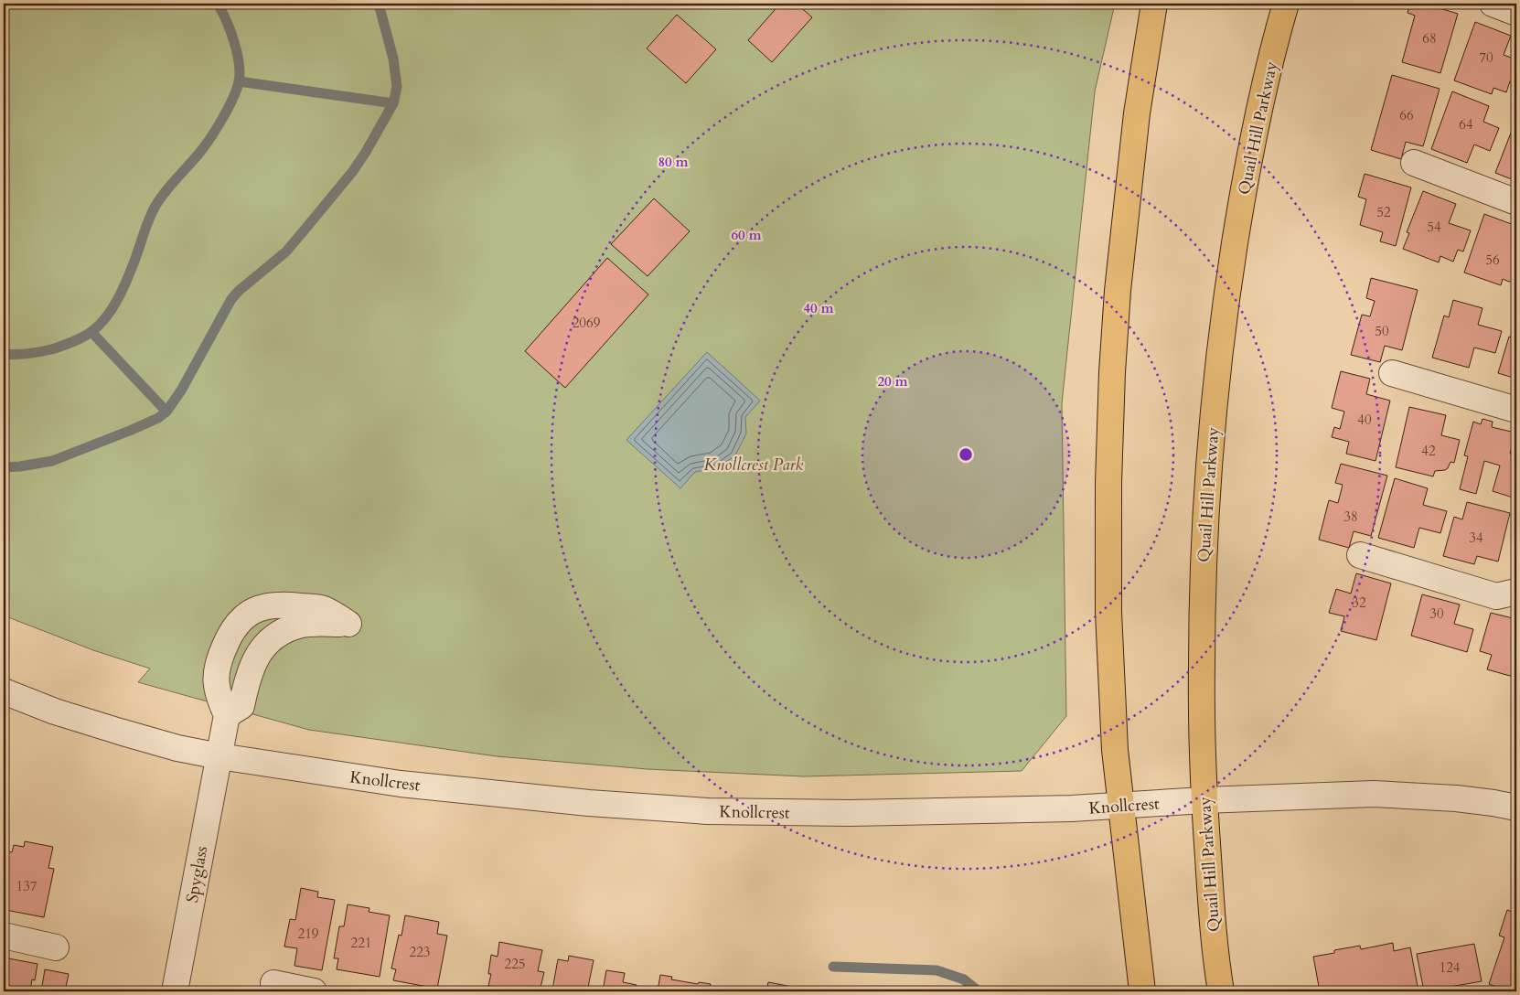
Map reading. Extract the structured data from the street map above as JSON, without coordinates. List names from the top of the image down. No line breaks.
{"streets":{"main road":["Quail Hill Parkway"],"street":["Knollcrest","Spyglass"]},"crossings":[["Quail Hill Parkway","Knollcrest"],["Knollcrest","Spyglass"]],"parks":["Knollcrest Park"],"house_numbers":["68","70","66","64","52","54","56","2069","50","40","42","38","34","32","30","137","219","221","223","225","124"],"rings":["80 m","60 m","40 m","20 m"]}
